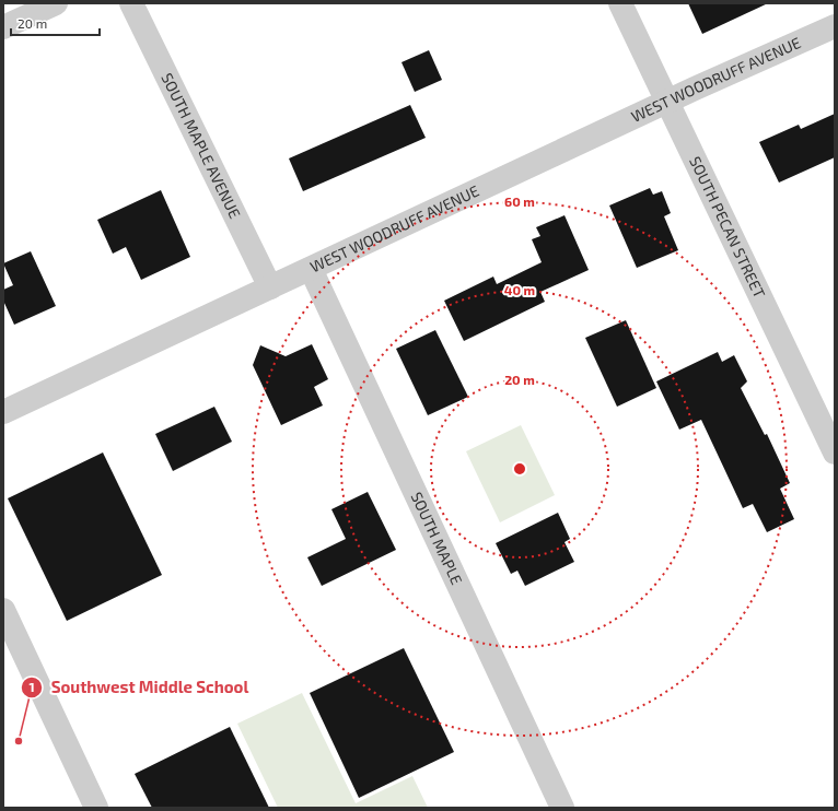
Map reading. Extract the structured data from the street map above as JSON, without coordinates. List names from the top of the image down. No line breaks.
{"streets":{"street":["WEST WOODRUFF AVENUE","SOUTH MAPLE AVENUE","SOUTH PECAN STREET","SOUTH MAPLE"]},"crossings":[["WEST WOODRUFF AVENUE","SOUTH MAPLE AVENUE"],["WEST WOODRUFF AVENUE","SOUTH PECAN STREET"],["WEST WOODRUFF AVENUE","SOUTH MAPLE"]],"places":["Southwest Middle School"],"scale_bar":"20 m","rings":["60 m","40 m","20 m"]}
